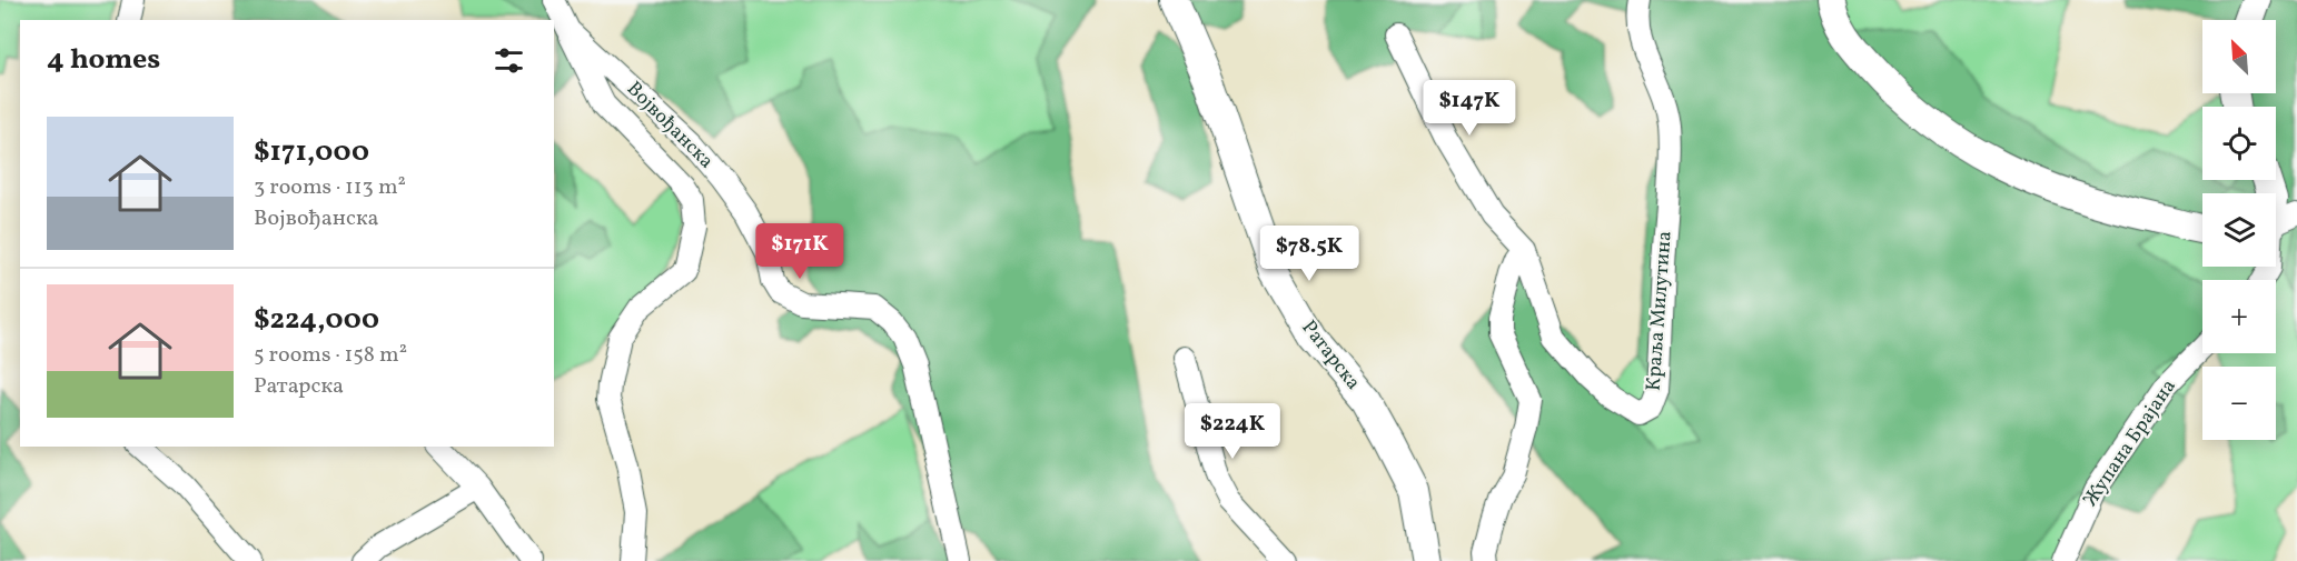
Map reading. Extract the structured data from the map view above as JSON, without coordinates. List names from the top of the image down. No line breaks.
{"streets":{"street":["Војвођанска","Краља Милутина","Ратарска","Жупана Брајана"]},"north":"top left","page":{"map_buttons":["+","−"],"heading":"4 homes","price":["$147K","$171K","$78.5K","$224K"],"list":[{"name":"$171,000","note":"3 rooms · 113 m² · Војвођанска"},{"name":"$224,000","note":"5 rooms · 158 m² · Ратарска"}]}}
